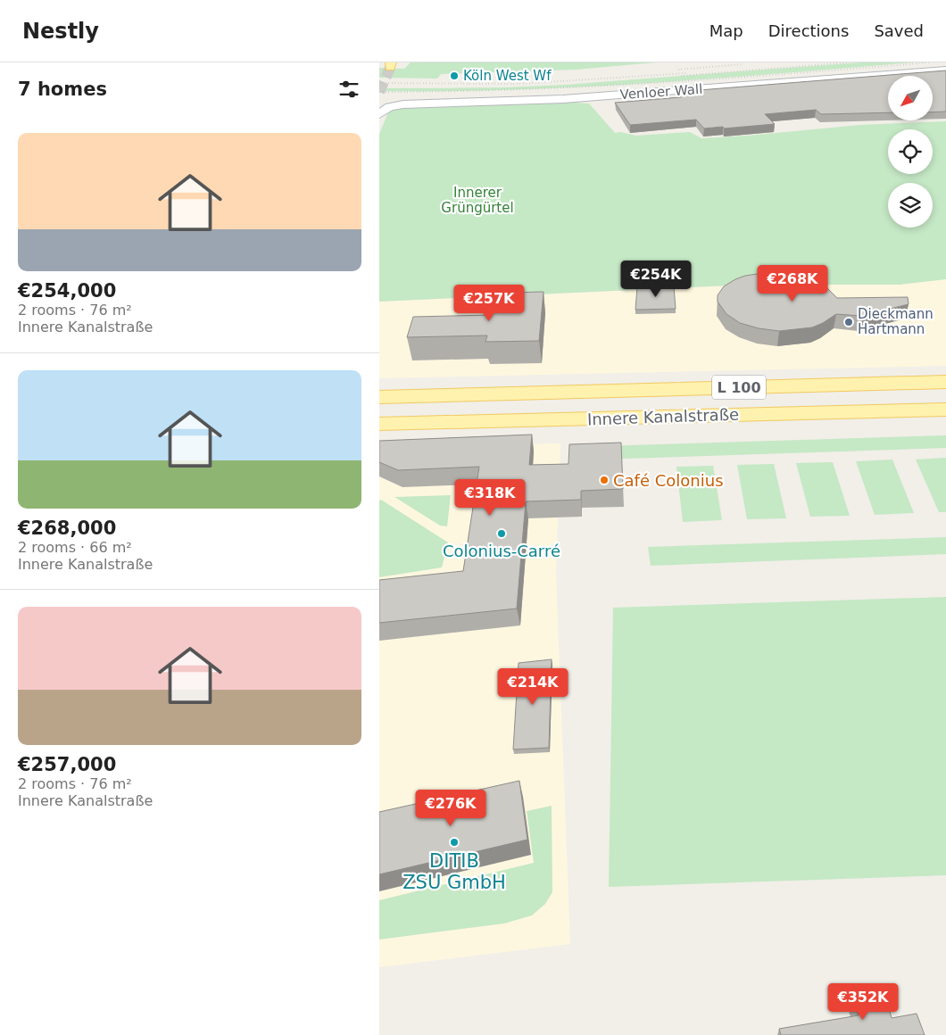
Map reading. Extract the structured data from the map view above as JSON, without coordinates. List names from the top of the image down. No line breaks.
{"streets":{"main road":["L 100","Innere Kanalstraße"],"street":["Venloer Wall"]},"parks":["Innerer Grüngürtel"],"places":["Köln West Wf","Dieckmann Hartmann","Café Colonius","Colonius-Carré","DITIB ZSU GmbH"],"north":"bottom left","page":{"header":"Nestly","nav":["Map","Directions","Saved"],"heading":"7 homes","list":[{"name":"€254,000","note":"2 rooms · 76 m² · Innere Kanalstraße"},{"name":"€268,000","note":"2 rooms · 66 m² · Innere Kanalstraße"},{"name":"€257,000","note":"2 rooms · 76 m² · Innere Kanalstraße"}],"price":["€254K","€268K","€257K","€318K","€214K","€276K","€352K"]}}
